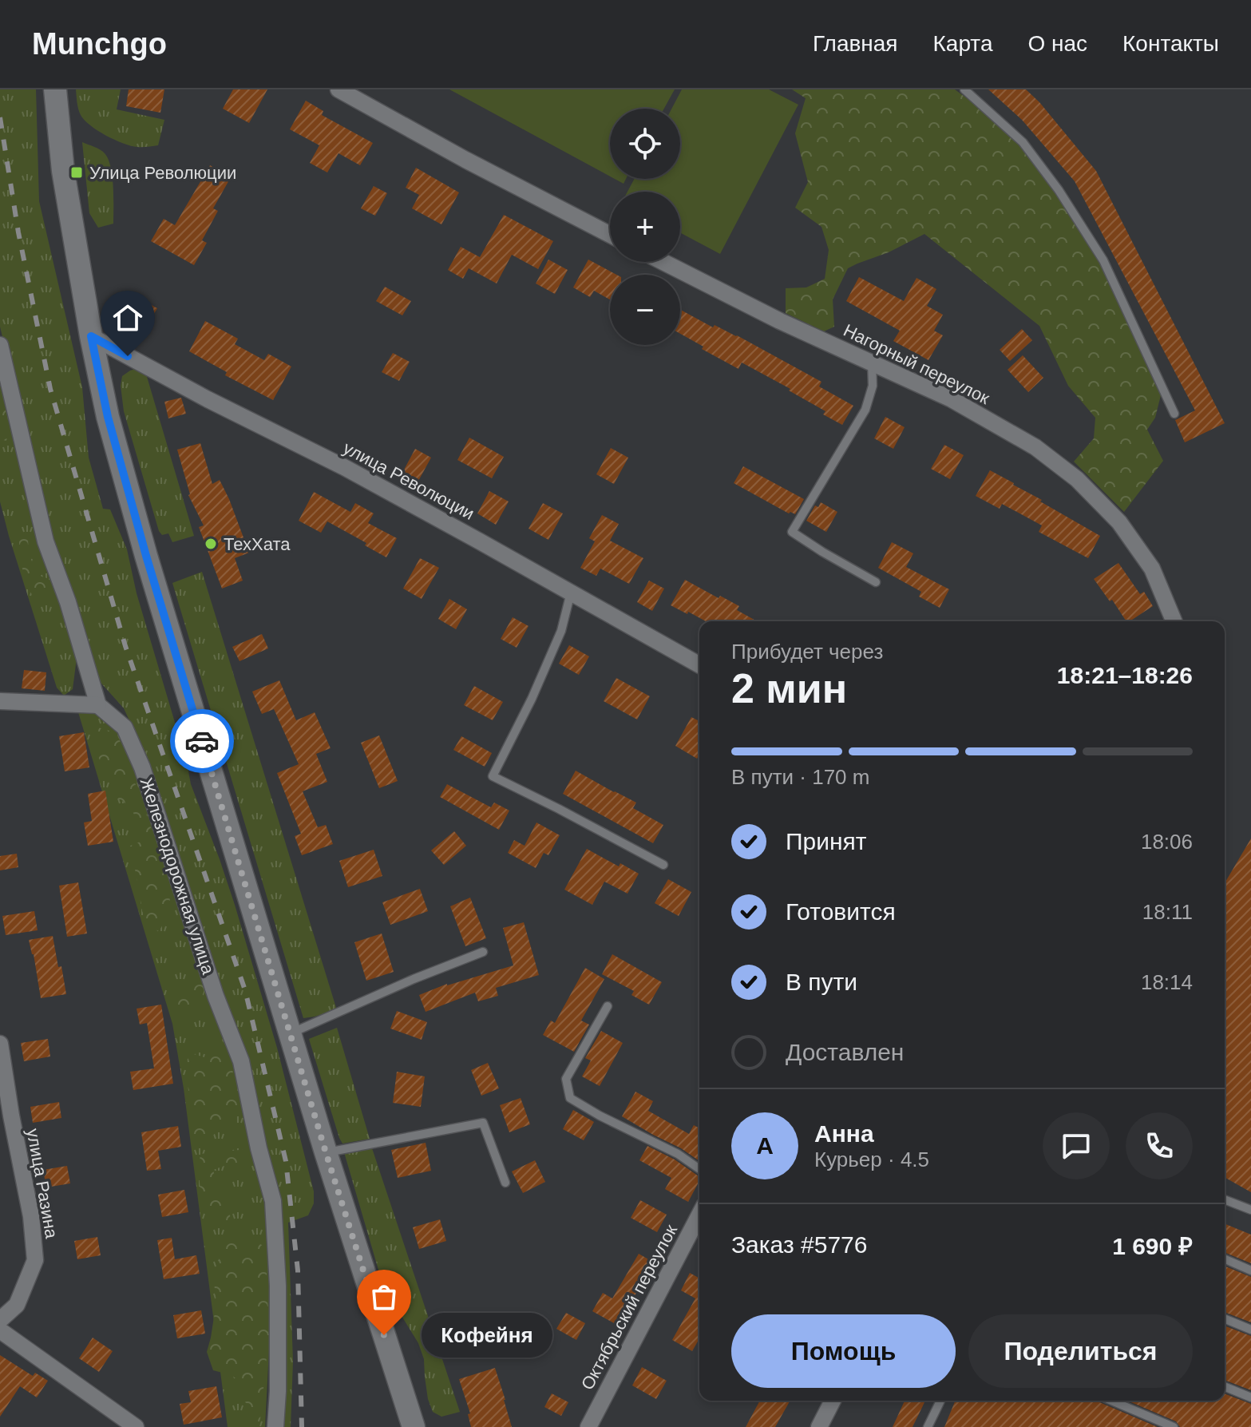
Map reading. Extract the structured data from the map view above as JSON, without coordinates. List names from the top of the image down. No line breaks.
{"streets":{"street":["Нагорный переулок","улица Революции","Железнодорожная улица","улица Разина","Октябрьский переулок"]},"places":{"transit":["Улица Революции"],"other":["ТехХата","Кофейня"]},"page":{"header":"Munchgo","nav":["Главная","Карта","О нас","Контакты"],"map_buttons":["+","−"],"heading":["2 мин","Прибудет через","18:21–18:26"],"panel":["Анна","Курьер · 4.5","Заказ #5776","1 690 ₽"],"bar":"В пути · 170 m","list":[["Принят","18:06"],["Готовится","18:11"],["В пути","18:14"],"Доставлен"],"round":"А","buttons":["Помощь","Поделиться"],"bubble":"Кофейня"}}
